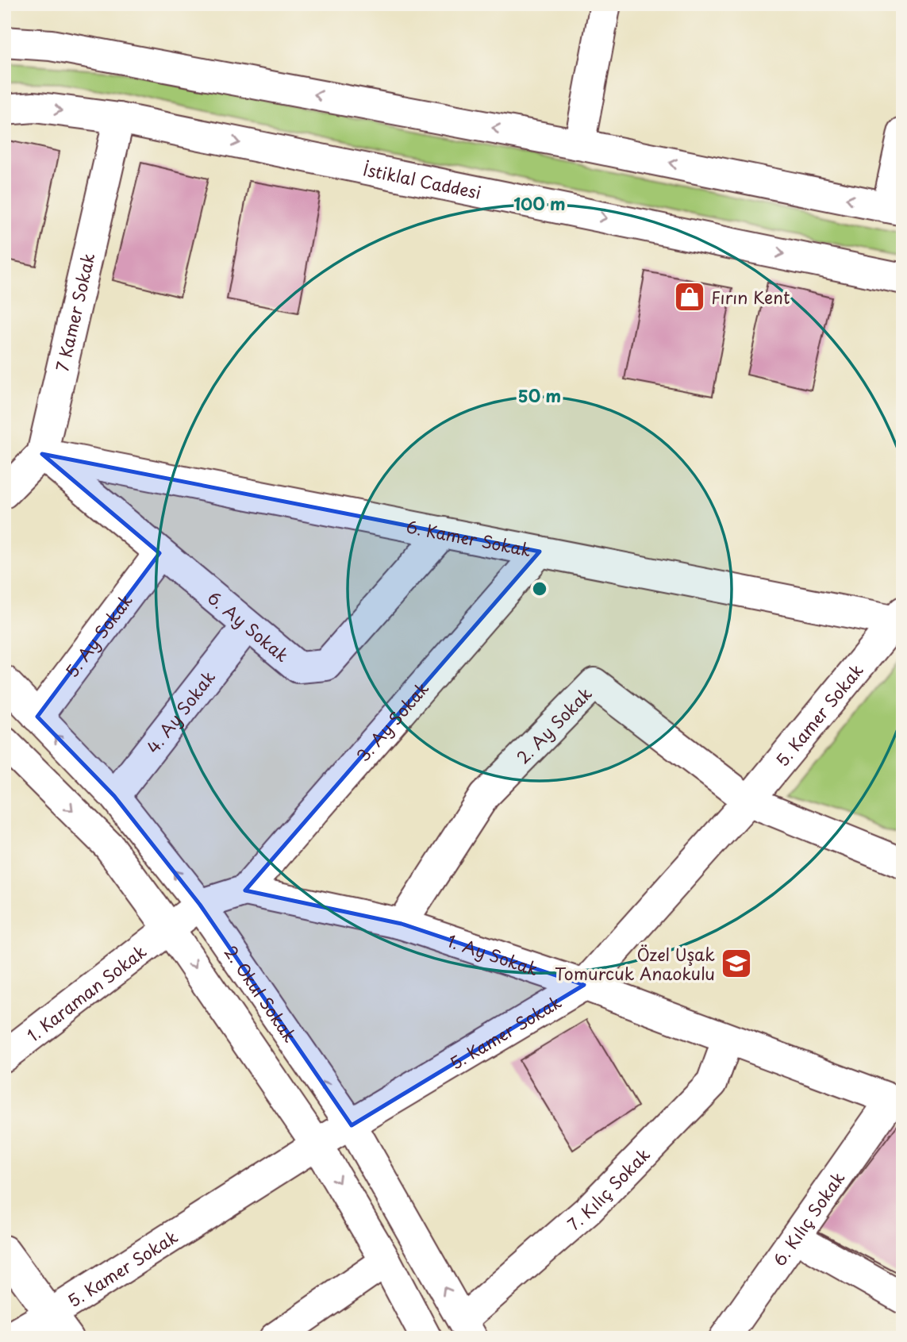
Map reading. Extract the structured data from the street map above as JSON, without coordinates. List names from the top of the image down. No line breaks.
{"streets":{"street":["İstiklal Caddesi","7 Kamer Sokak","6. Kamer Sokak","6. Ay Sokak","5. Ay Sokak","4. Ay Sokak","5. Kamer Sokak","3. Ay Sokak","2. Ay Sokak","1. Ay Sokak","1. Karaman Sokak","2. Okul Sokak","7. Kılıç Sokak","6. Kılıç Sokak"]},"crossings":[["İstiklal Caddesi","7 Kamer Sokak"],["7 Kamer Sokak","6. Kamer Sokak"],["7 Kamer Sokak","6. Ay Sokak"],["6. Kamer Sokak","6. Ay Sokak"],["6. Kamer Sokak","5. Kamer Sokak"],["6. Kamer Sokak","3. Ay Sokak"],["6. Ay Sokak","5. Ay Sokak"],["6. Ay Sokak","4. Ay Sokak"],["5. Ay Sokak","2. Okul Sokak"],["4. Ay Sokak","2. Okul Sokak"],["5. Kamer Sokak","2. Ay Sokak"],["5. Kamer Sokak","1. Ay Sokak"],["5. Kamer Sokak","2. Okul Sokak"],["3. Ay Sokak","1. Ay Sokak"],["2. Ay Sokak","1. Ay Sokak"],["1. Ay Sokak","1. Karaman Sokak"],["1. Ay Sokak","2. Okul Sokak"],["1. Ay Sokak","7. Kılıç Sokak"],["1. Ay Sokak","6. Kılıç Sokak"],["1. Karaman Sokak","2. Okul Sokak"],["2. Okul Sokak","7. Kılıç Sokak"]],"places":{"shop":["Fırın Kent"],"school or university":["Özel Uşak Tomurcuk Anaokulu"]},"rings":["100 m","50 m"]}
